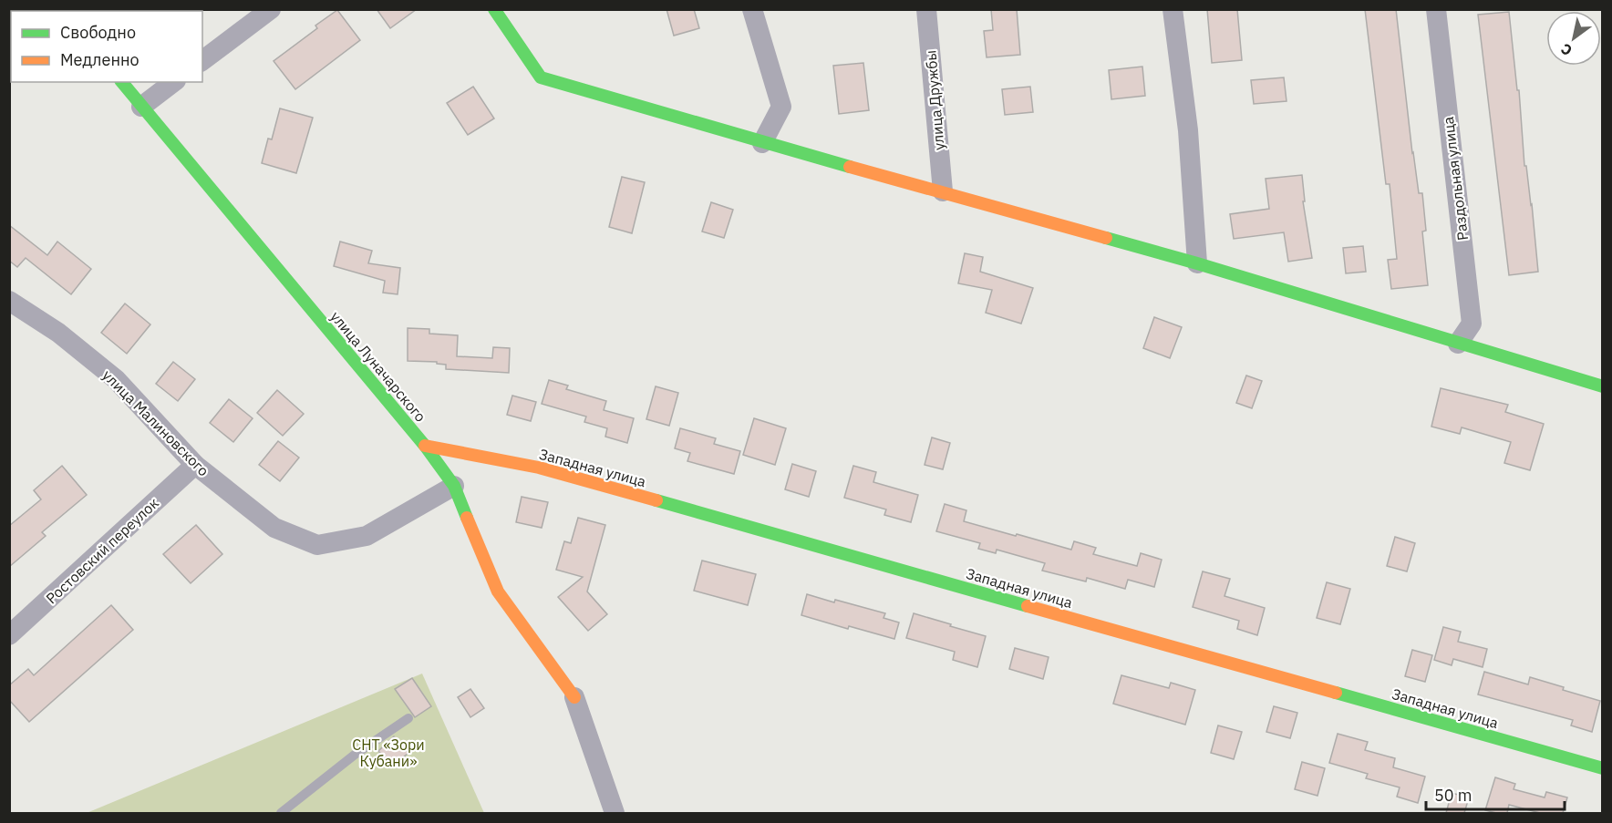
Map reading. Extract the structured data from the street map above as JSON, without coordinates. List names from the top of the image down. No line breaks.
{"streets":{"street":["улица Дружбы","Раздольная улица","улица Луначарского","улица Малиновского","Западная улица","Ростовский переулок"]},"crossings":[["улица Луначарского","улица Малиновского"],["улица Луначарского","Западная улица"],["улица Малиновского","Ростовский переулок"]],"parks":["СНТ «Зори Кубани»"],"legend":["Свободно","Медленно"],"scale_bar":"50 m","north":"bottom left"}
